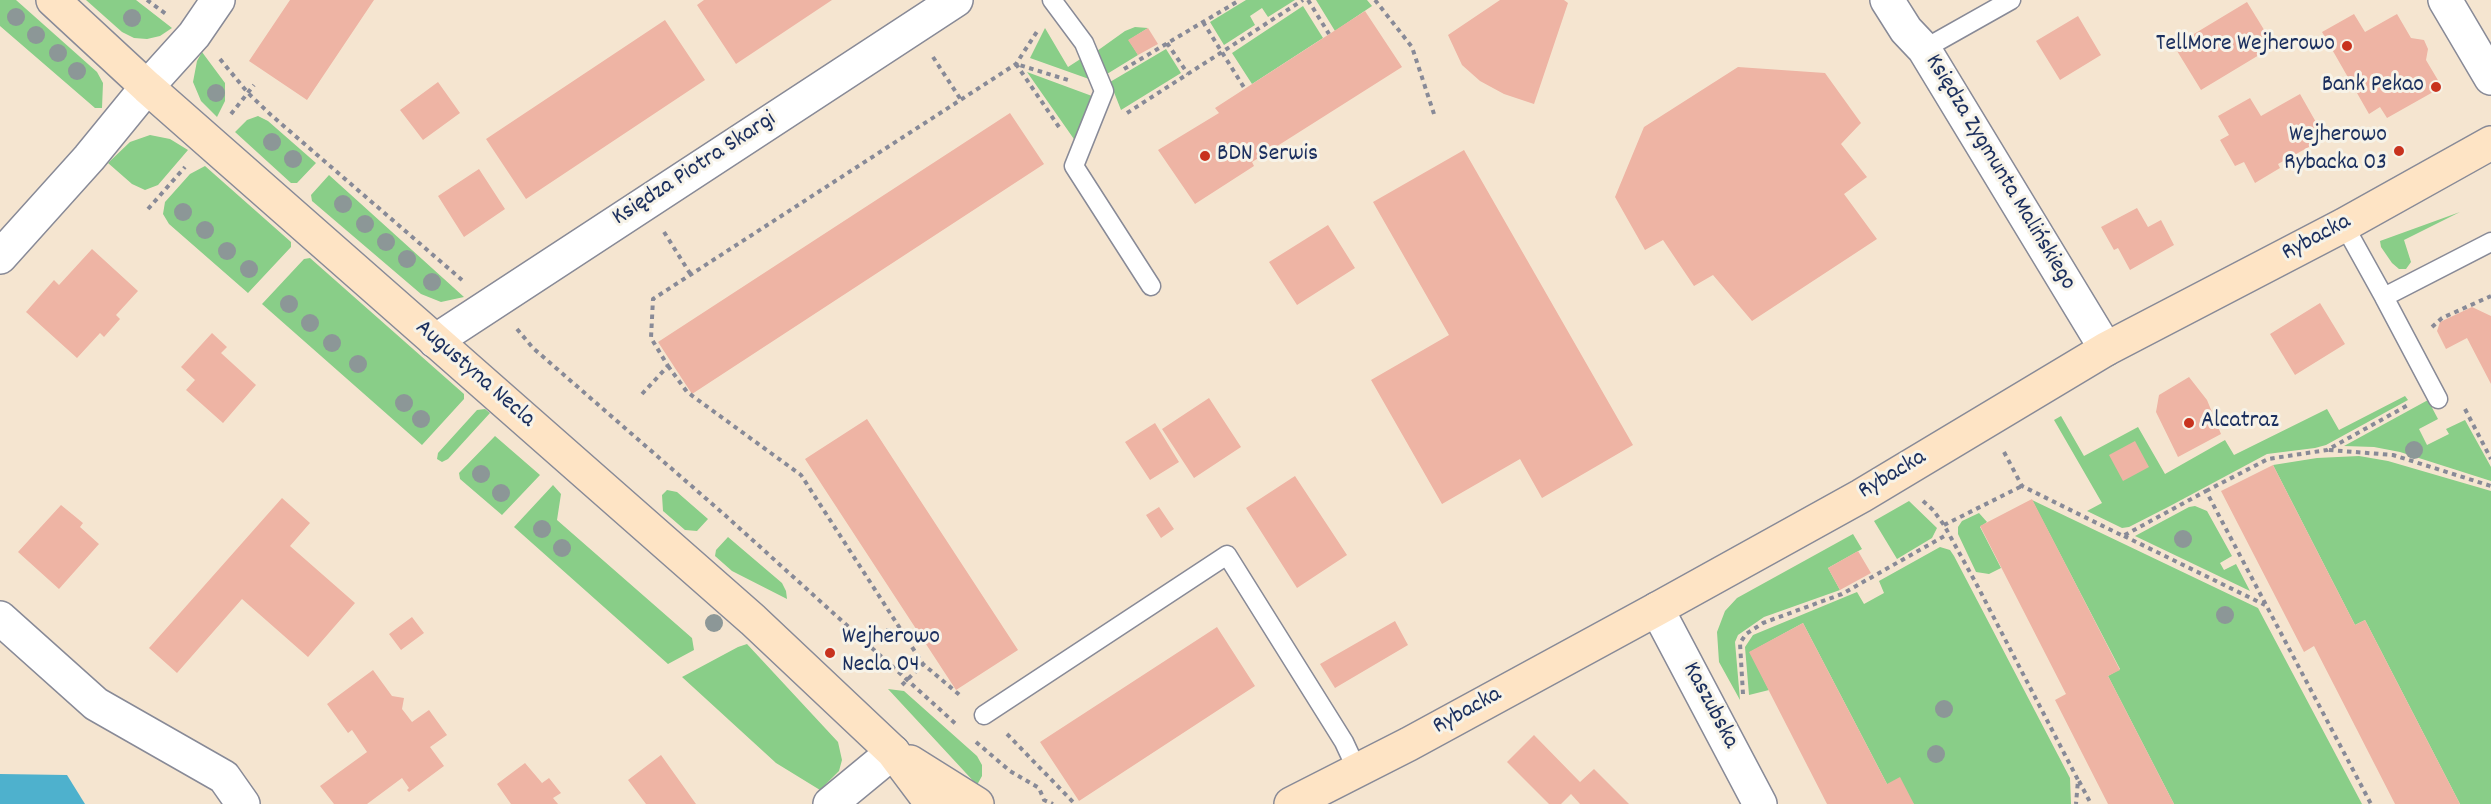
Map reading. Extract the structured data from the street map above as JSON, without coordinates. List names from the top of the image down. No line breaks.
{"streets":{"street":["Księdza Piotra Skargi","Księdza Zygmunta Malińskiego","Rybacka","Augustyna Necla","Kaszubska"]},"crossings":[["Księdza Piotra Skargi","Augustyna Necla"],["Księdza Zygmunta Malińskiego","Rybacka"],["Rybacka","Kaszubska"]],"places":["TellMore Wejherowo","Bank Pekao","Wejherowo Rybacka 03","BDN Serwis","Alcatraz","Wejherowo Necla 04"]}
